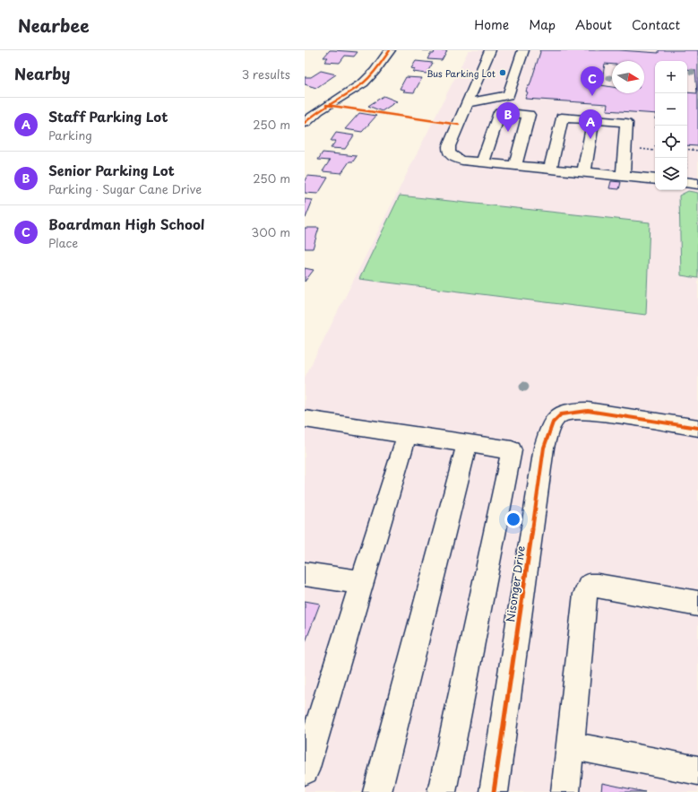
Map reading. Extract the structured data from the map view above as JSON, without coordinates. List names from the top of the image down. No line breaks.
{"streets":{"street":["Nisonger Drive"]},"places":["Bus Parking Lot"],"north":"right","page":{"header":"Nearbee","nav":["Home","Map","About","Contact"],"heading":["Nearby","3 results"],"map_buttons":["+","−"],"pins":["C","B","A"],"list":[{"mark":"A","name":"Staff Parking Lot","note":"Parking","value":"250 m"},{"mark":"B","name":"Senior Parking Lot","note":"Parking · Sugar Cane Drive","value":"250 m"},{"mark":"C","name":"Boardman High School","note":"Place","value":"300 m"}]}}
